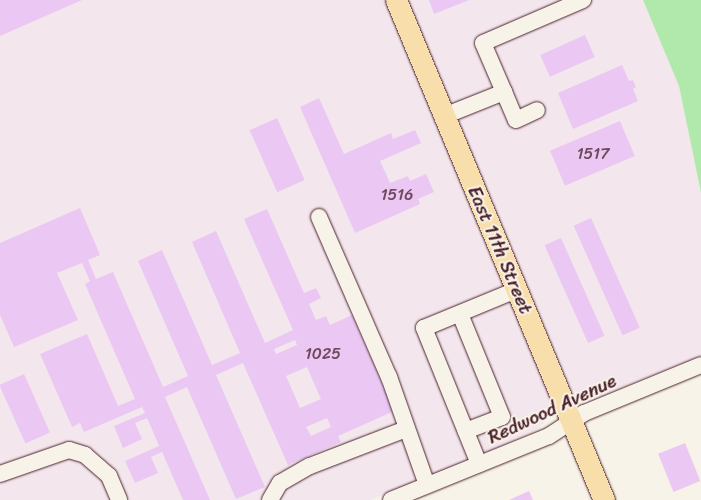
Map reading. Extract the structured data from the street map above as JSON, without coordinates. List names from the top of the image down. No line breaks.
{"streets":{"main road":["East 11th Street"],"street":["Redwood Avenue"]},"crossings":[["East 11th Street","Redwood Avenue"]],"house_numbers":["1517","1516","1025"]}
